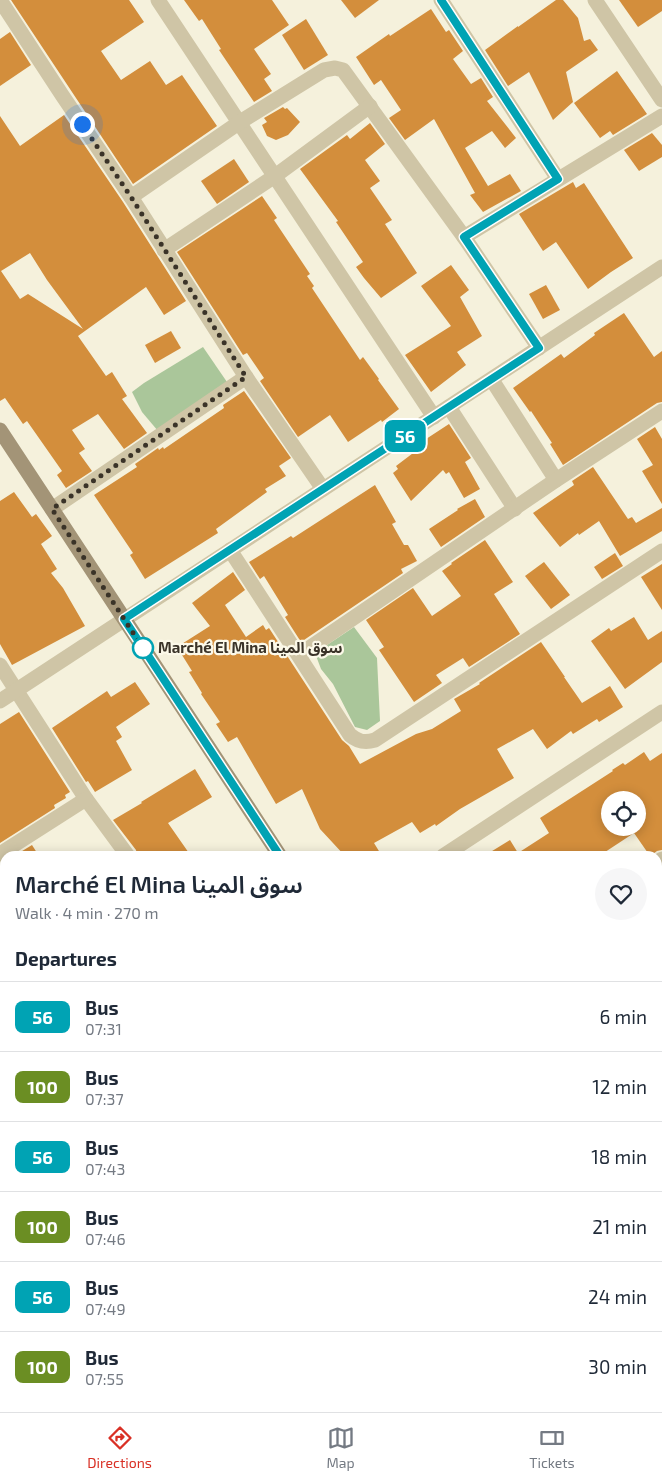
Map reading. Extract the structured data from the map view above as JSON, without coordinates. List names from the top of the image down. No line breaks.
{"places":["Marché El Mina سوق المينا"],"lines":["bus line 56"],"page":{"on_map":"56","heading":[["Marché El Mina سوق المينا","Walk · 4 min · 270 m"],"Departures"],"list":[{"mark":"56","name":"Bus","note":"07:31","value":"6 min"},{"mark":"100","name":"Bus","note":"07:37","value":"12 min"},{"mark":"56","name":"Bus","note":"07:43","value":"18 min"},{"mark":"100","name":"Bus","note":"07:46","value":"21 min"},{"mark":"56","name":"Bus","note":"07:49","value":"24 min"},{"mark":"100","name":"Bus","note":"07:55","value":"30 min"}],"tabs":["Directions","Map","Tickets"]}}
